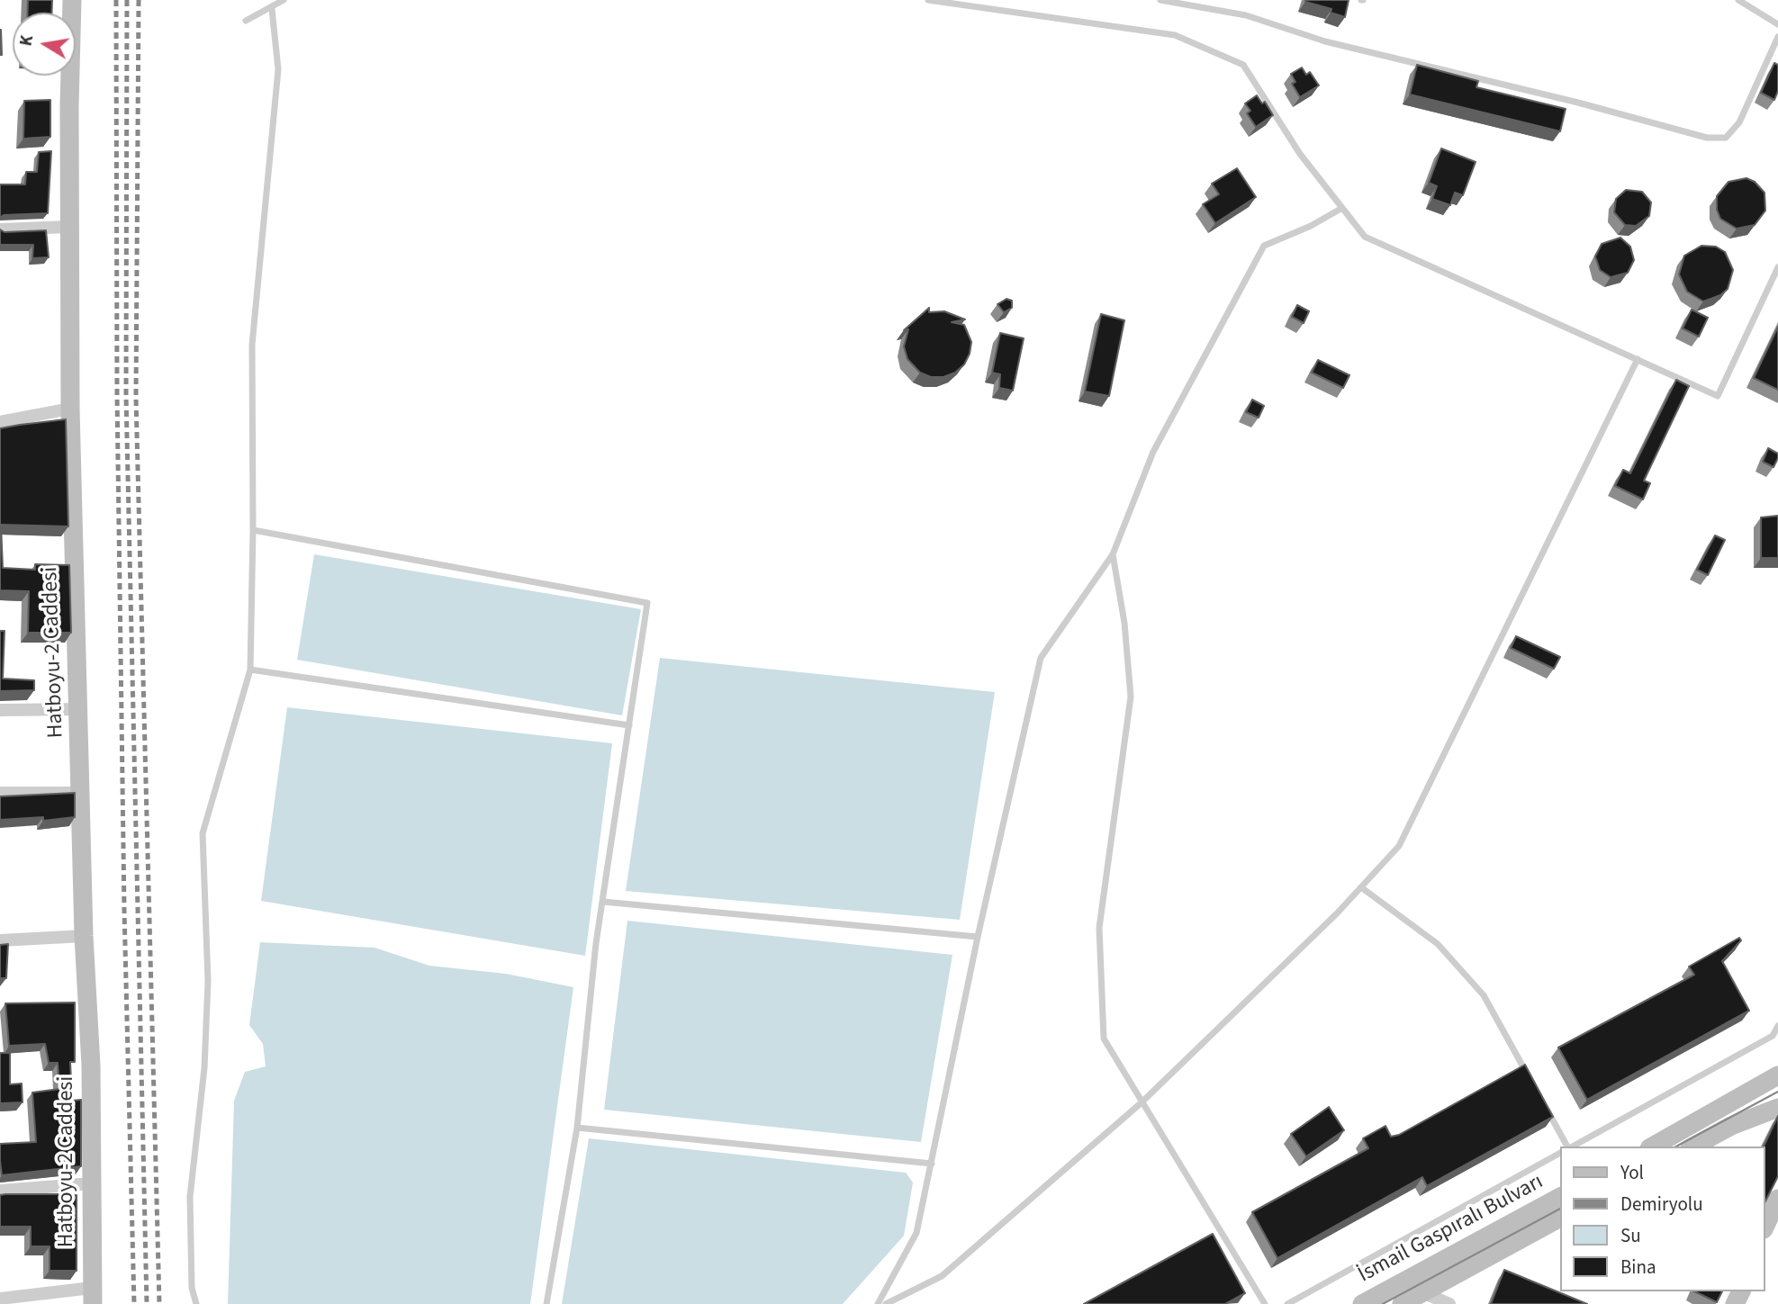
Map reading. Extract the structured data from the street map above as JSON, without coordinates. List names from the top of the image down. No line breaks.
{"streets":{"main road":["Hatboyu-2 Caddesi","İsmail Gaspıralı Bulvarı"]},"legend":["Yol","Demiryolu","Su","Bina"],"north":"left"}
